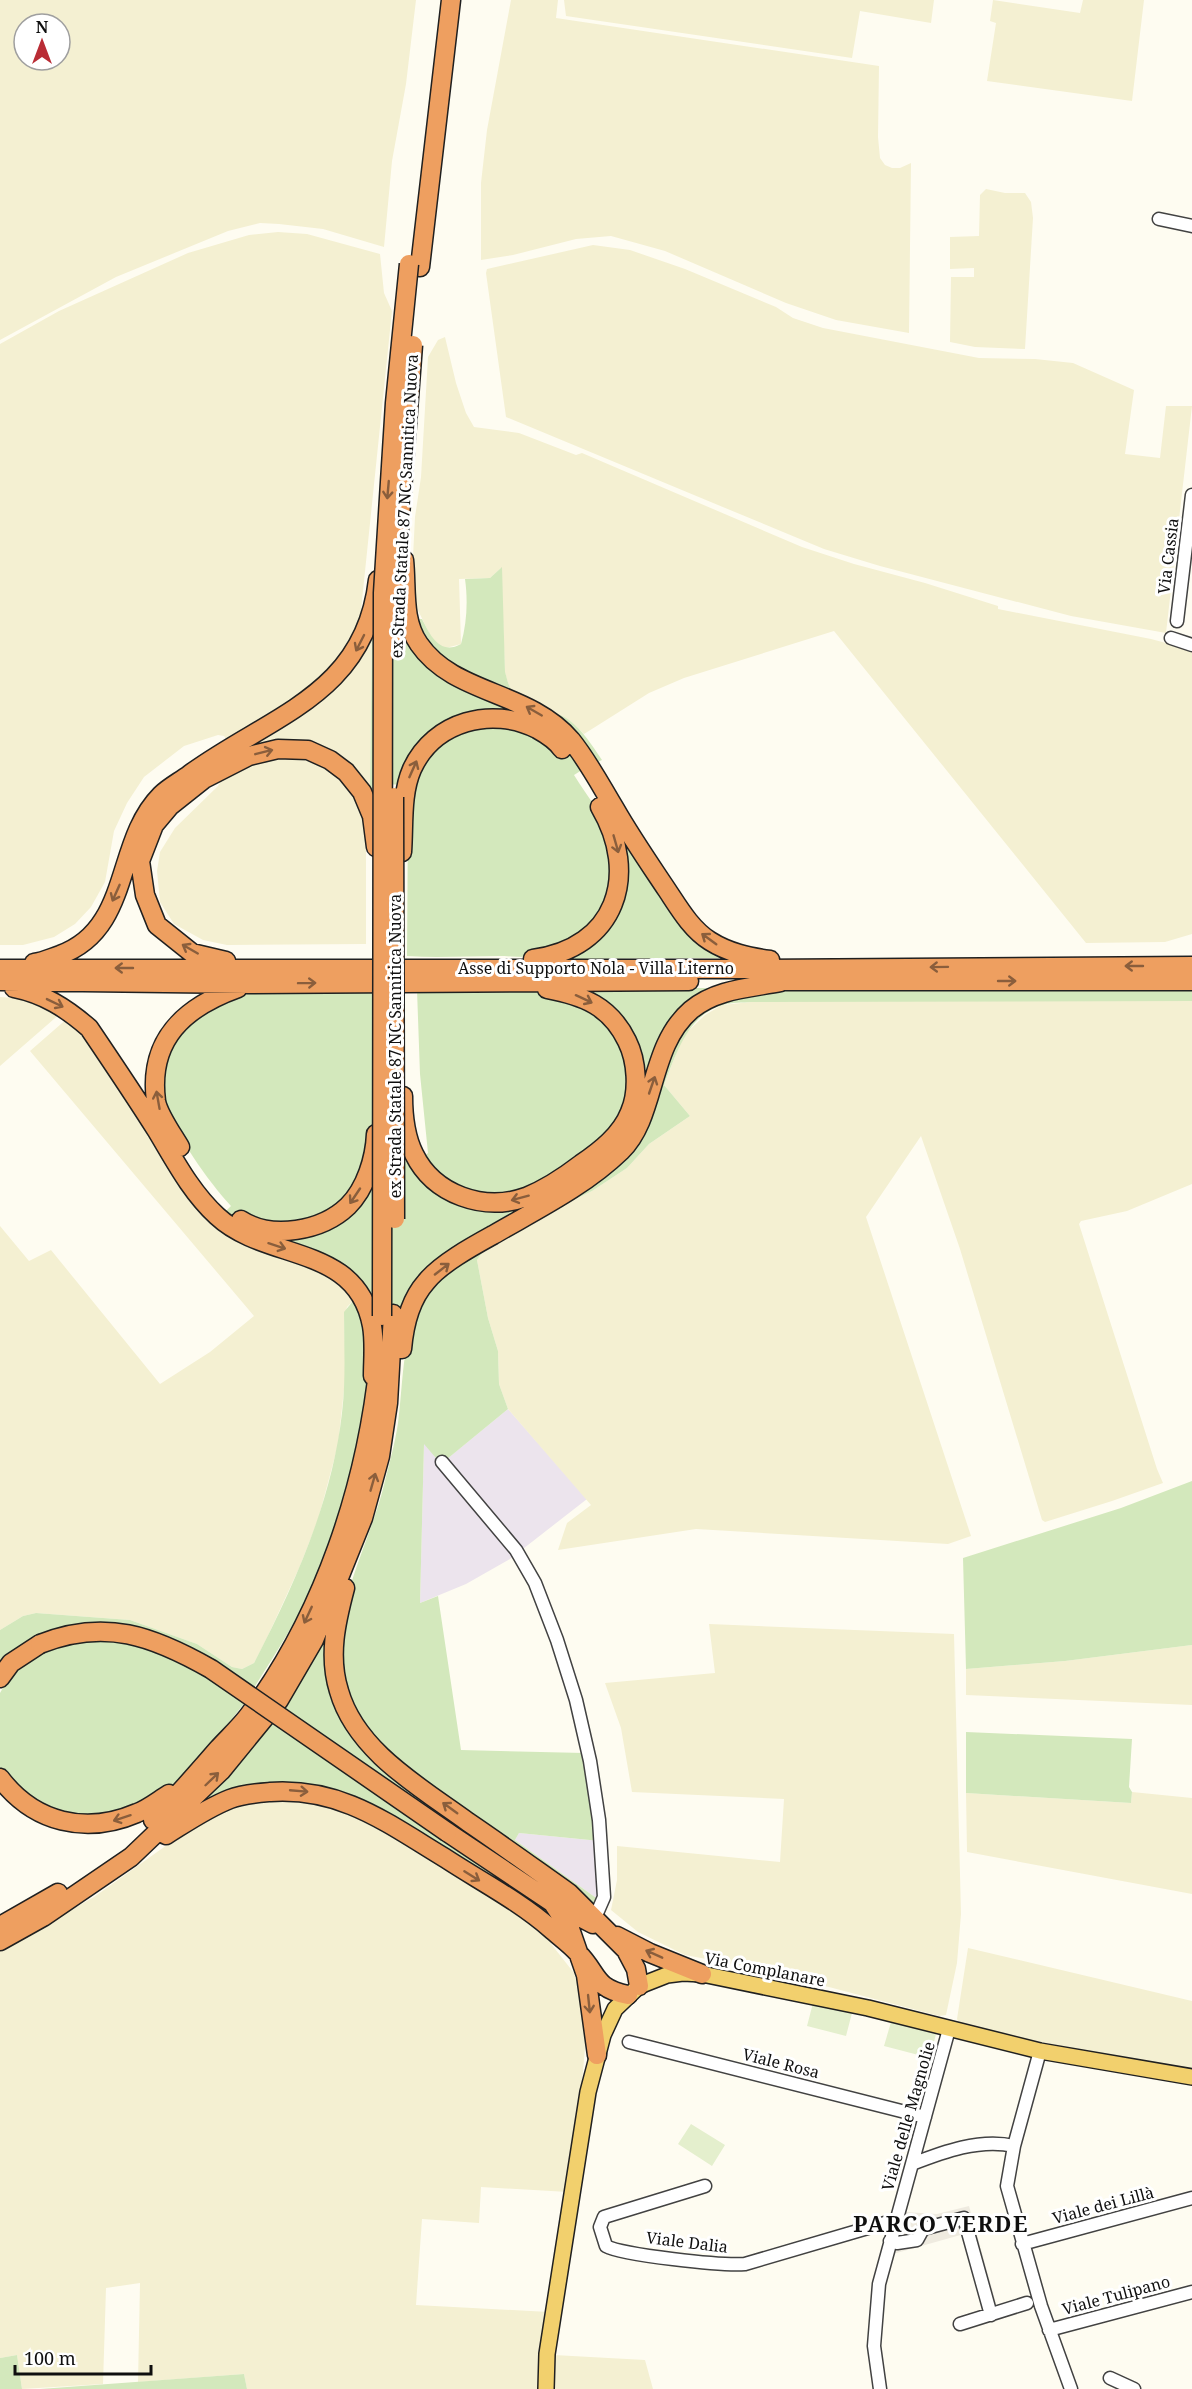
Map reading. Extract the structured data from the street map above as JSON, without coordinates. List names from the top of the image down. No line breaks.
{"streets":{"highway":["ex Strada Statale 87 NC Sannitica Nuova","Asse di Supporto Nola - Villa Literno"],"main road":["Via Complanare"],"street":["Via Cassia","Viale Rosa","Viale delle Magnolie","Viale dei Lillà","Viale Dalia","Viale Tulipano"]},"crossings":[["Via Complanare","Viale delle Magnolie"],["Viale Rosa","Viale delle Magnolie"],["Viale delle Magnolie","Viale Dalia"]],"districts":["PARCO VERDE"],"scale_bar":"100 m","north":"top"}
